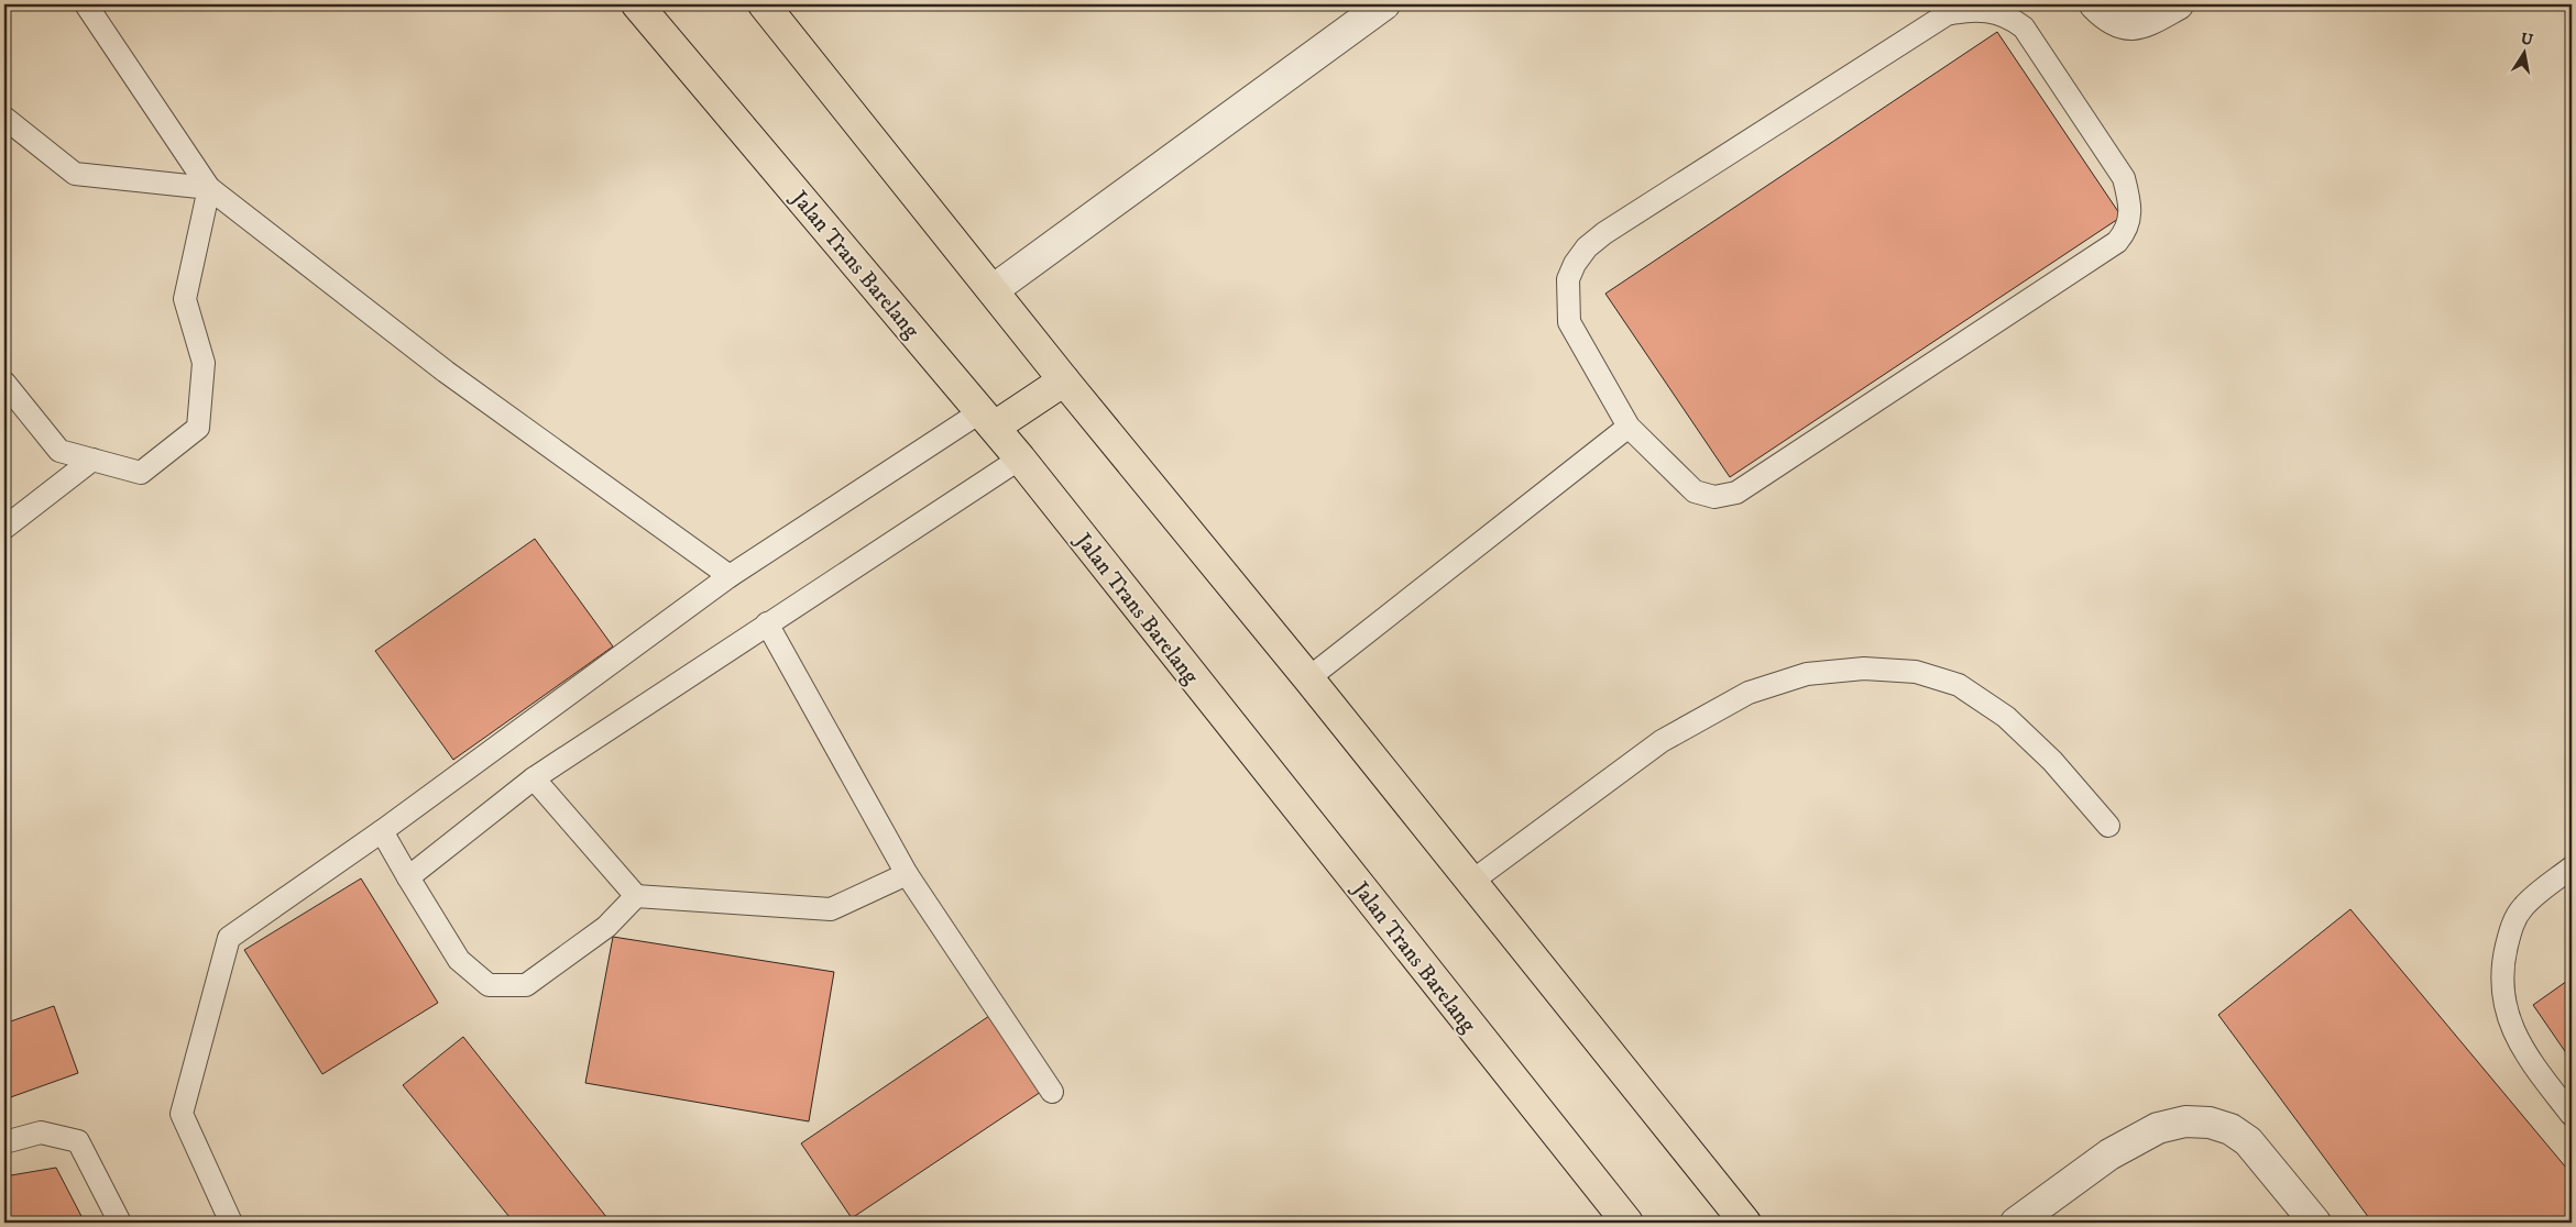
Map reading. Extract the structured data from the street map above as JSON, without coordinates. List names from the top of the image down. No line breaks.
{"streets":{"highway":["Jalan Trans Barelang"]},"north":"top"}
